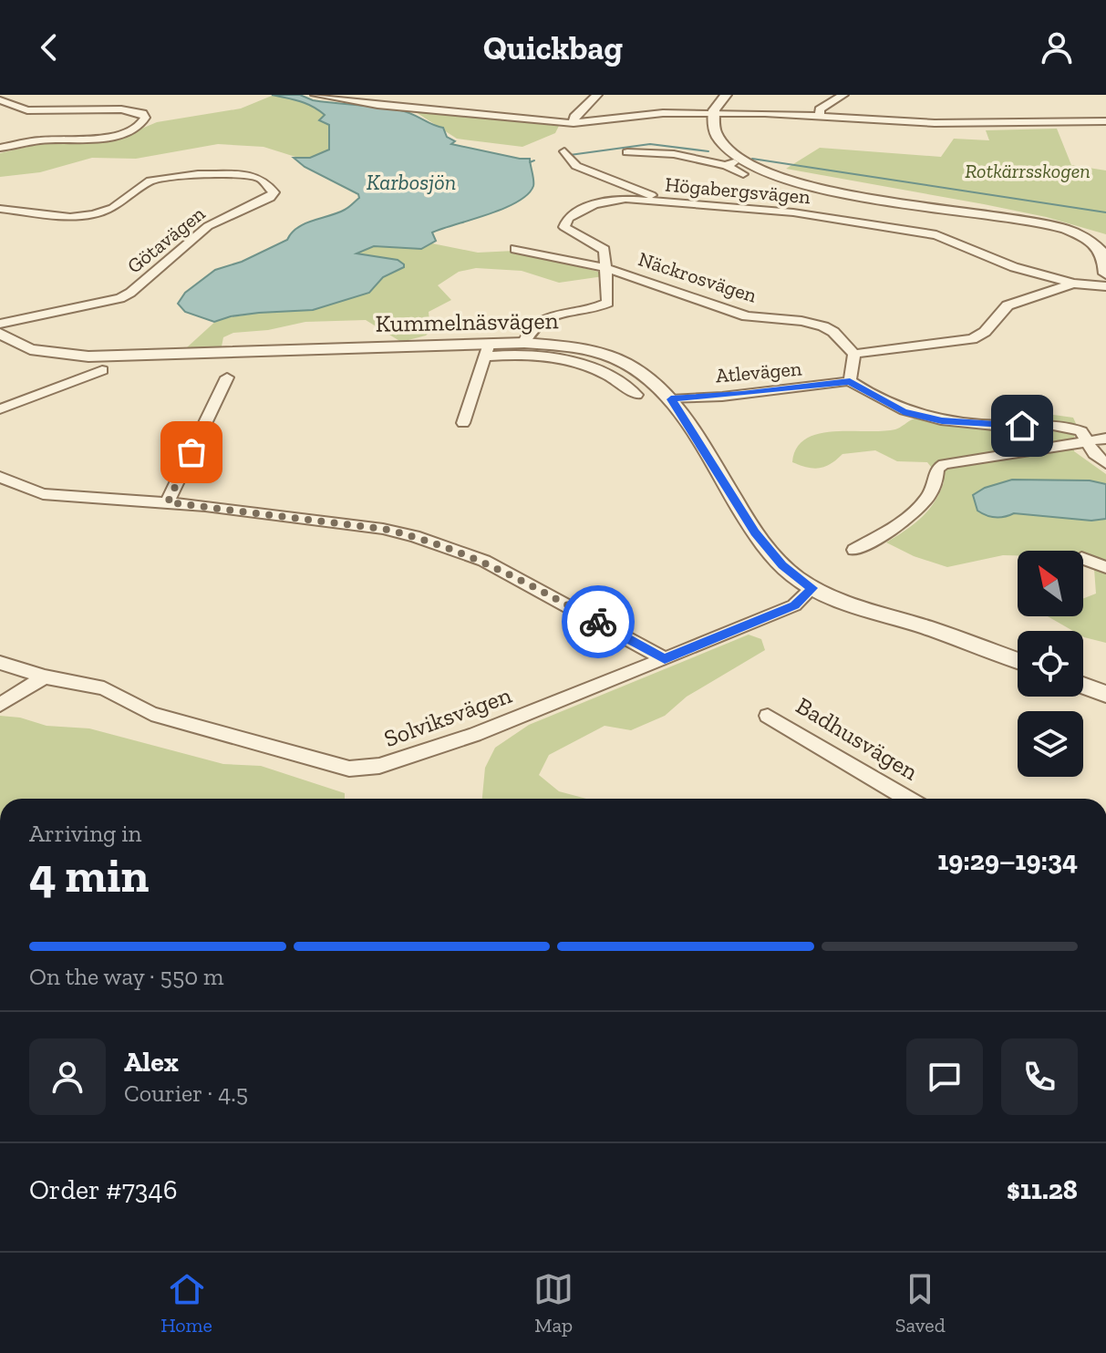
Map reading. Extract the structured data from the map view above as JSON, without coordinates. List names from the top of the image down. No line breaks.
{"streets":{"street":["Högabergsvägen","Götavägen","Näckrosvägen","Kummelnäsvägen","Atlevägen","Solviksvägen","Badhusvägen"]},"crossings":[["Högabergsvägen","Näckrosvägen"],["Högabergsvägen","Kummelnäsvägen"],["Kummelnäsvägen","Atlevägen"],["Kummelnäsvägen","Solviksvägen"]],"water":["Karbosjön"],"parks":["Rotkärrsskogen"],"north":"top left","page":{"header":"Quickbag","heading":["4 min","Arriving in","19:29–19:34"],"panel":["Alex","Courier · 4.5","Order #7346","$11.28"],"bar":"On the way · 550 m","tabs":["Home","Map","Saved"]}}
